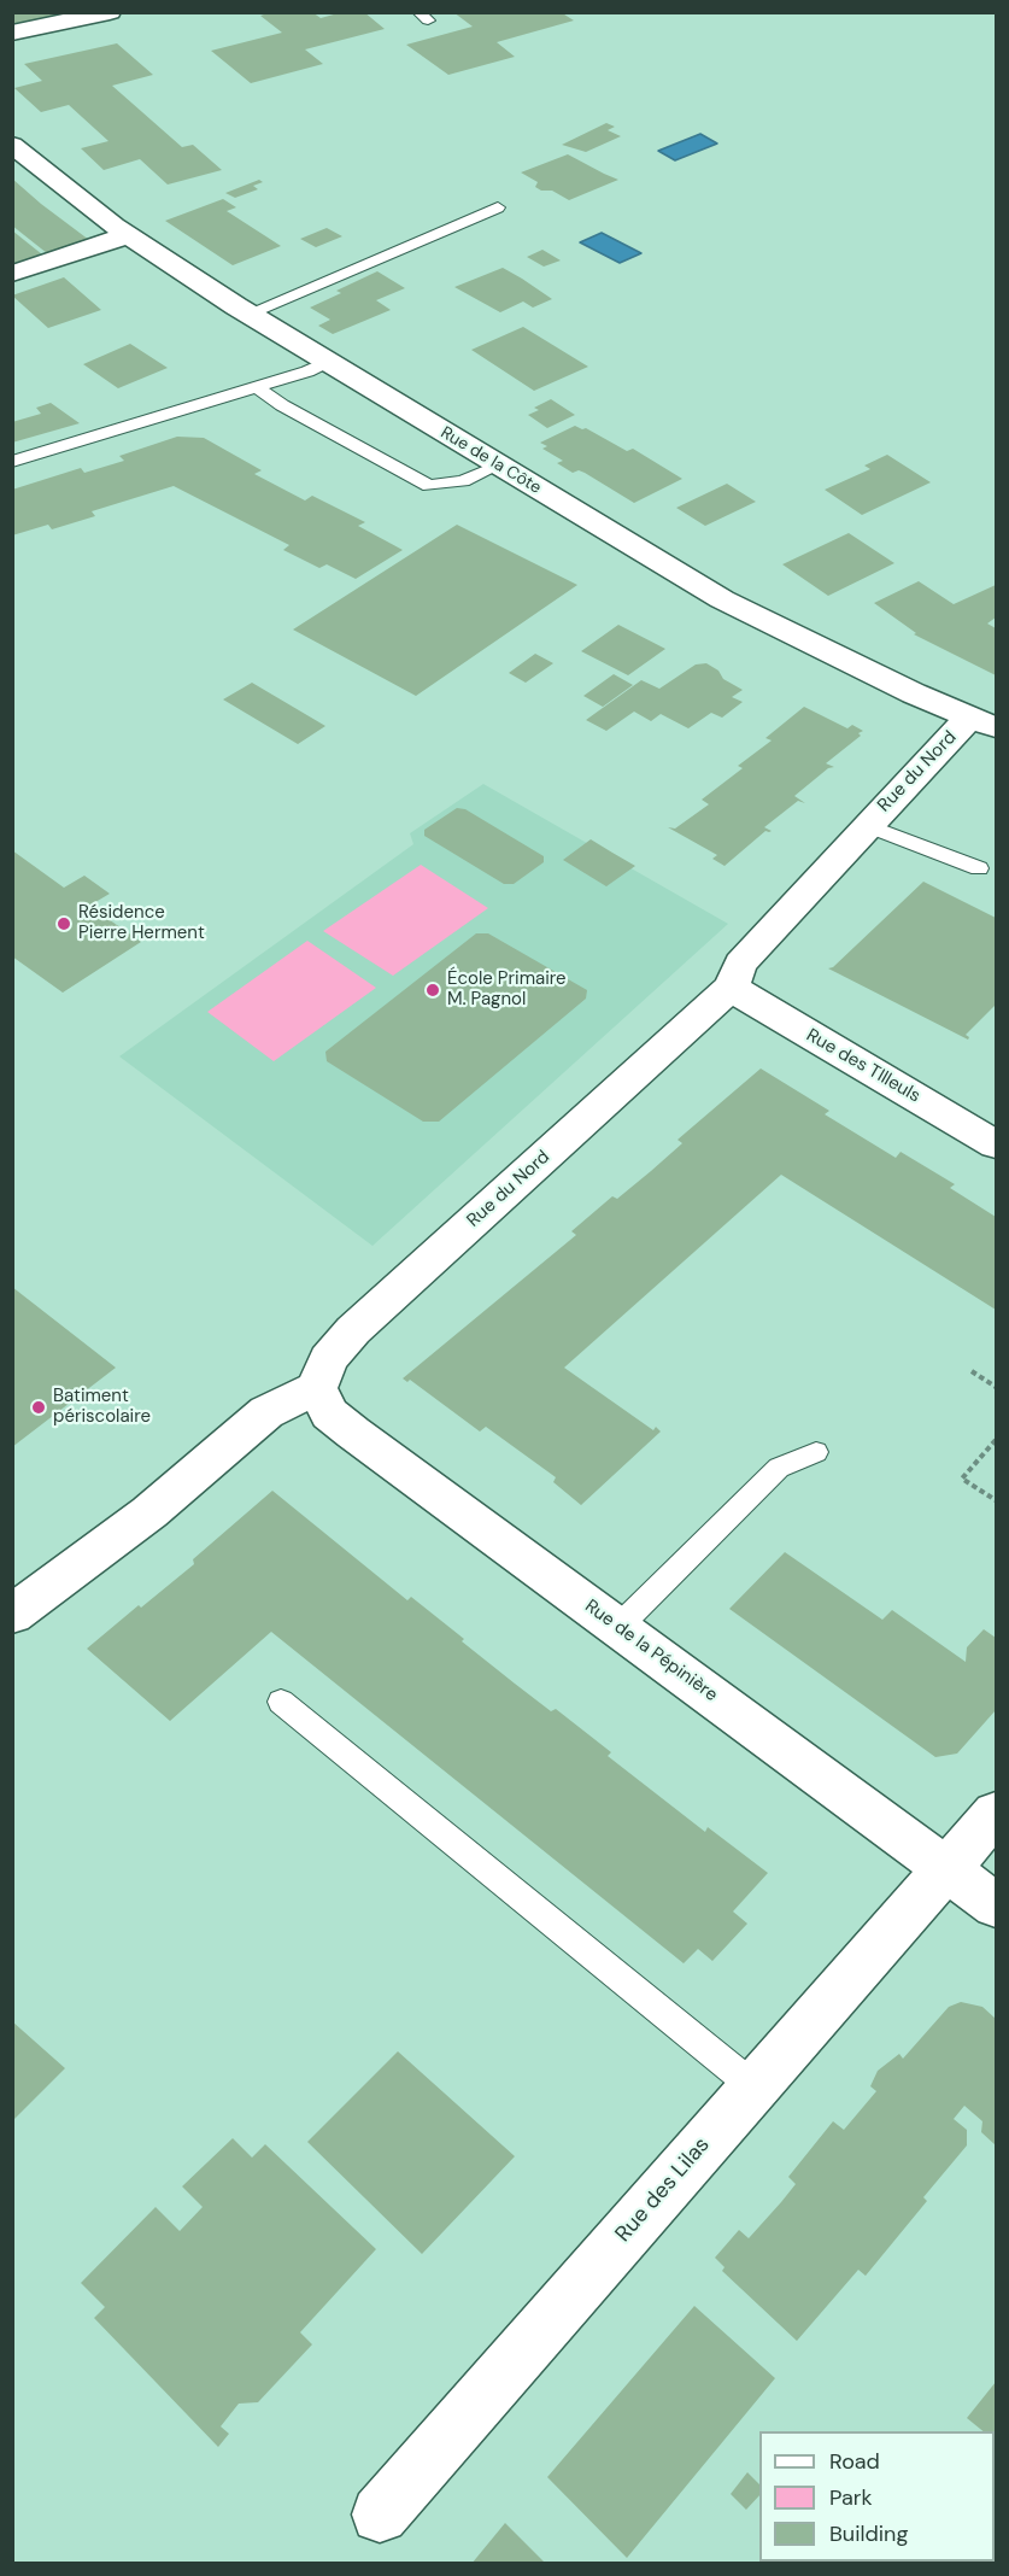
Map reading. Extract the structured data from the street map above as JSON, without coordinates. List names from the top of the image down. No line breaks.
{"streets":{"street":["Rue de la Côte","Rue du Nord","Rue des TIlleuls","Rue de la Pépinière","Rue des Lilas"]},"crossings":[["Rue de la Côte","Rue du Nord"],["Rue du Nord","Rue des TIlleuls"],["Rue du Nord","Rue de la Pépinière"],["Rue de la Pépinière","Rue des Lilas"]],"places":["Résidence Pierre Herment","École Primaire M. Pagnol","Batiment périscolaire"],"legend":["Road","Park","Building"]}
